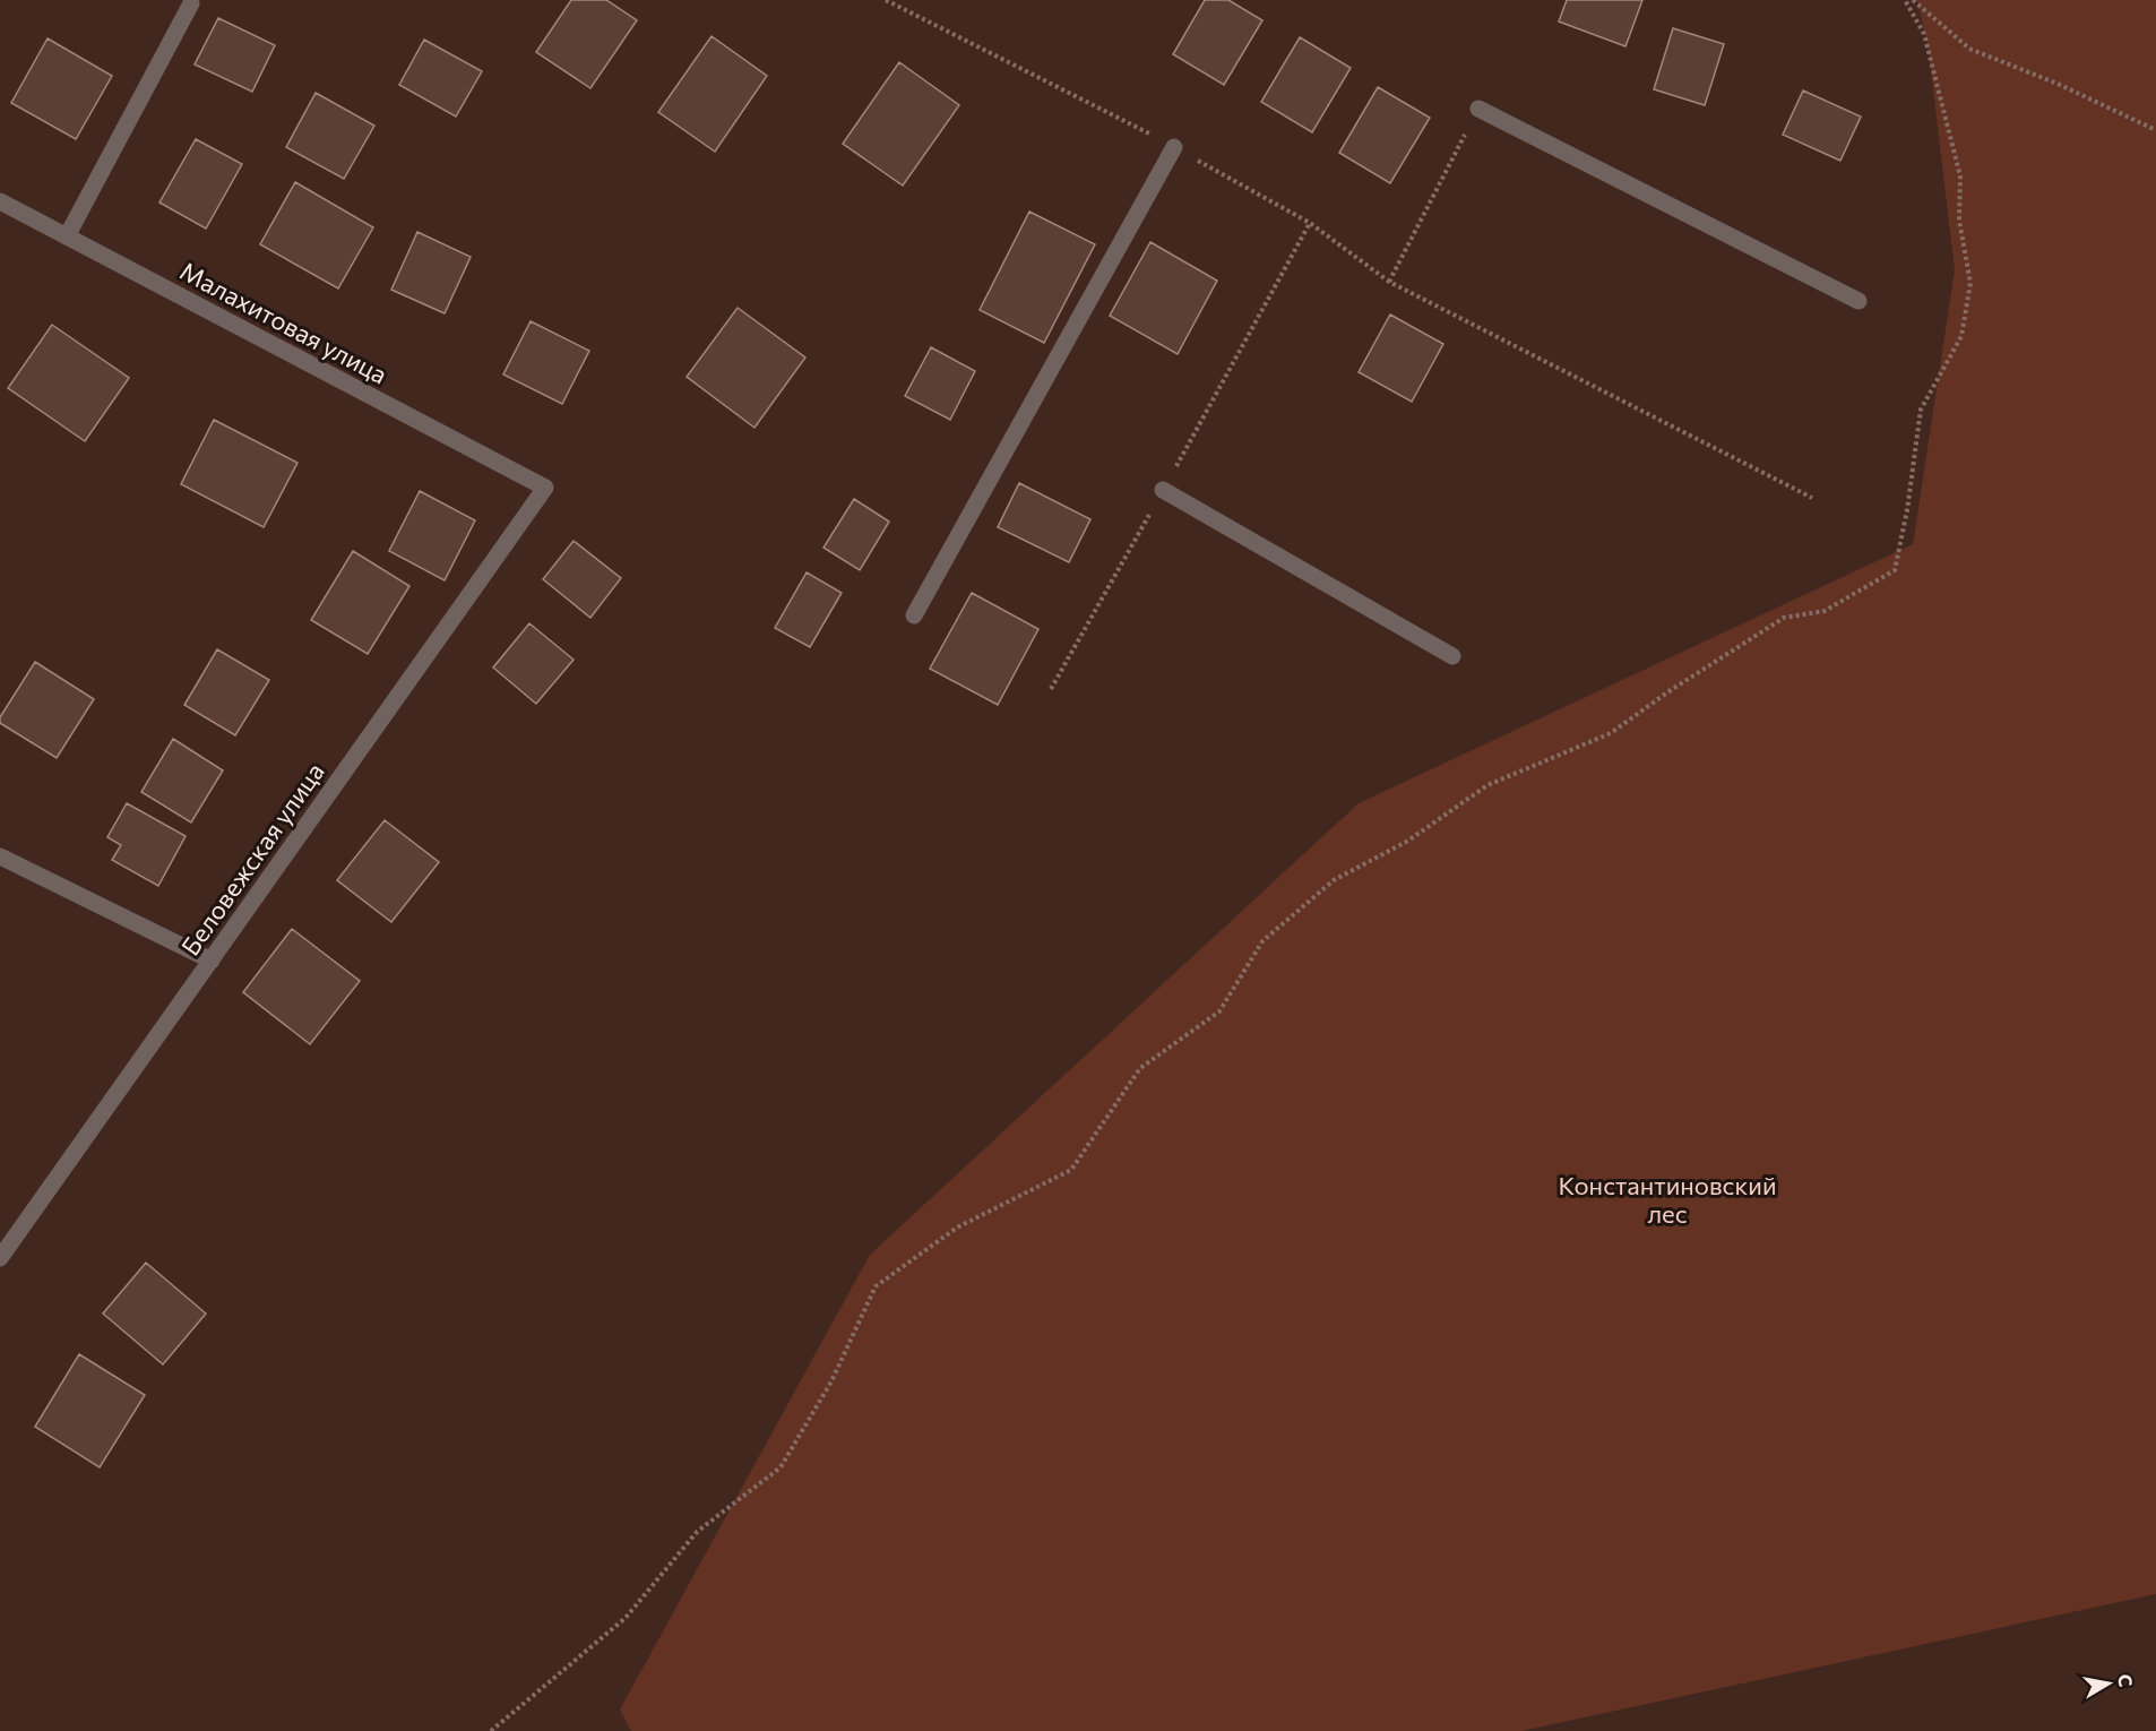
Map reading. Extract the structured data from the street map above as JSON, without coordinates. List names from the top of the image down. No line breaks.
{"streets":{"street":["Малахитовая улица","Беловежская улица"]},"crossings":[["Малахитовая улица","Беловежская улица"]],"parks":["Константиновский лес"],"north":"right"}
